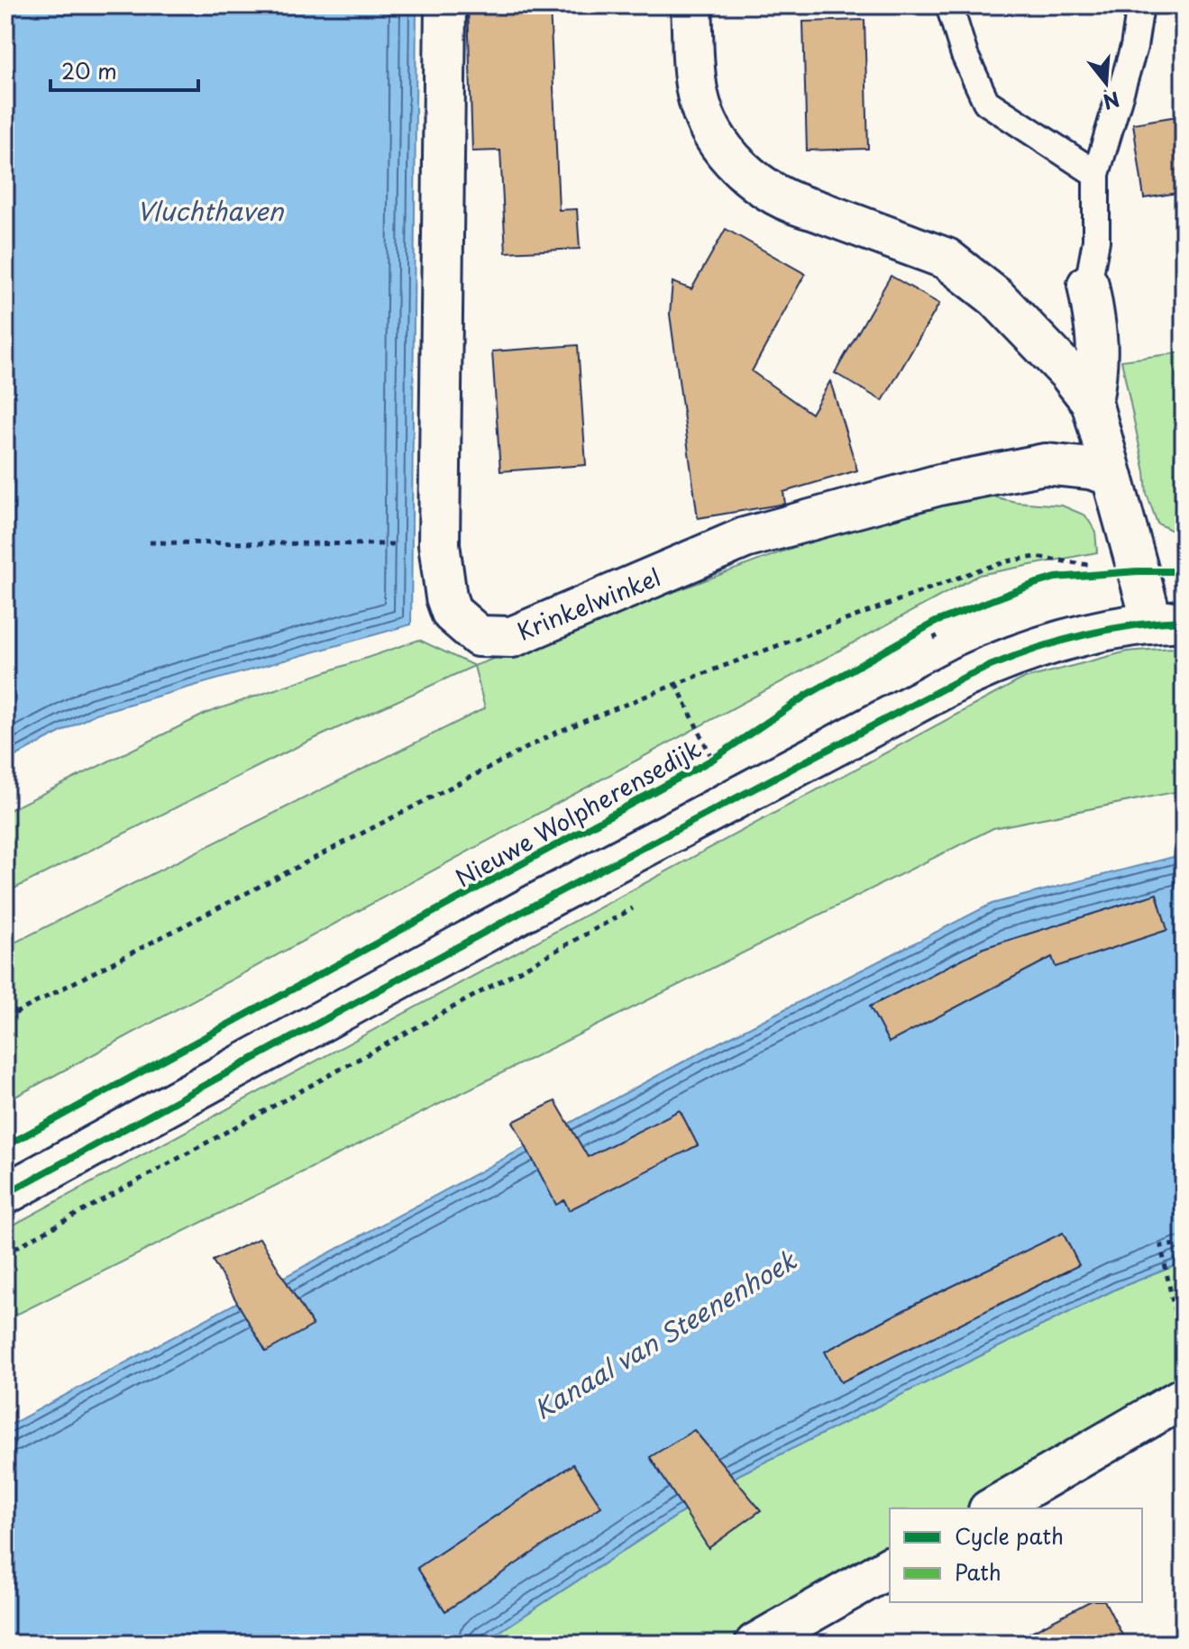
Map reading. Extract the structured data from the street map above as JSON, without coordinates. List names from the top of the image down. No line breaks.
{"streets":{"street":["Krinkelwinkel"],"cycle path":["Nieuwe Wolpherensedijk"]},"water":["Vluchthaven","Kanaal van Steenenhoek"],"legend":["Cycle path","Path"],"scale_bar":"20 m","north":"bottom"}
